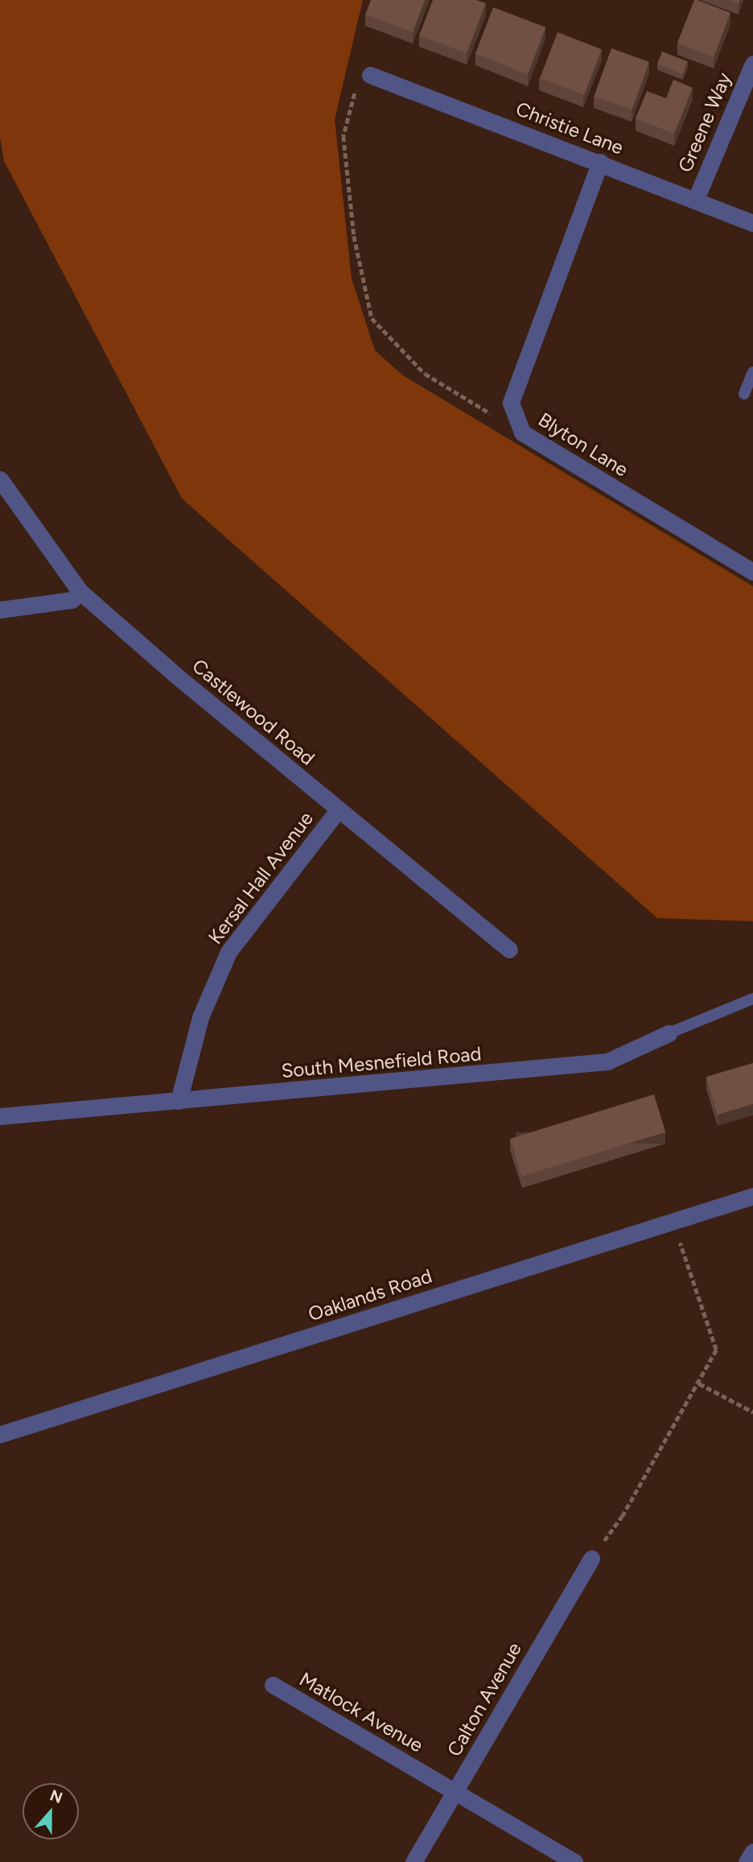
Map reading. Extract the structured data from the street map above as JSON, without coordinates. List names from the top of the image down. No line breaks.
{"streets":{"street":["Greene Way","Christie Lane","Blyton Lane","Castlewood Road","Kersal Hall Avenue","South Mesnefield Road","Oaklands Road","Calton Avenue","Matlock Avenue"]},"crossings":[["Greene Way","Christie Lane"],["Christie Lane","Blyton Lane"],["Castlewood Road","Kersal Hall Avenue"],["Kersal Hall Avenue","South Mesnefield Road"],["Calton Avenue","Matlock Avenue"]],"north":"top"}
